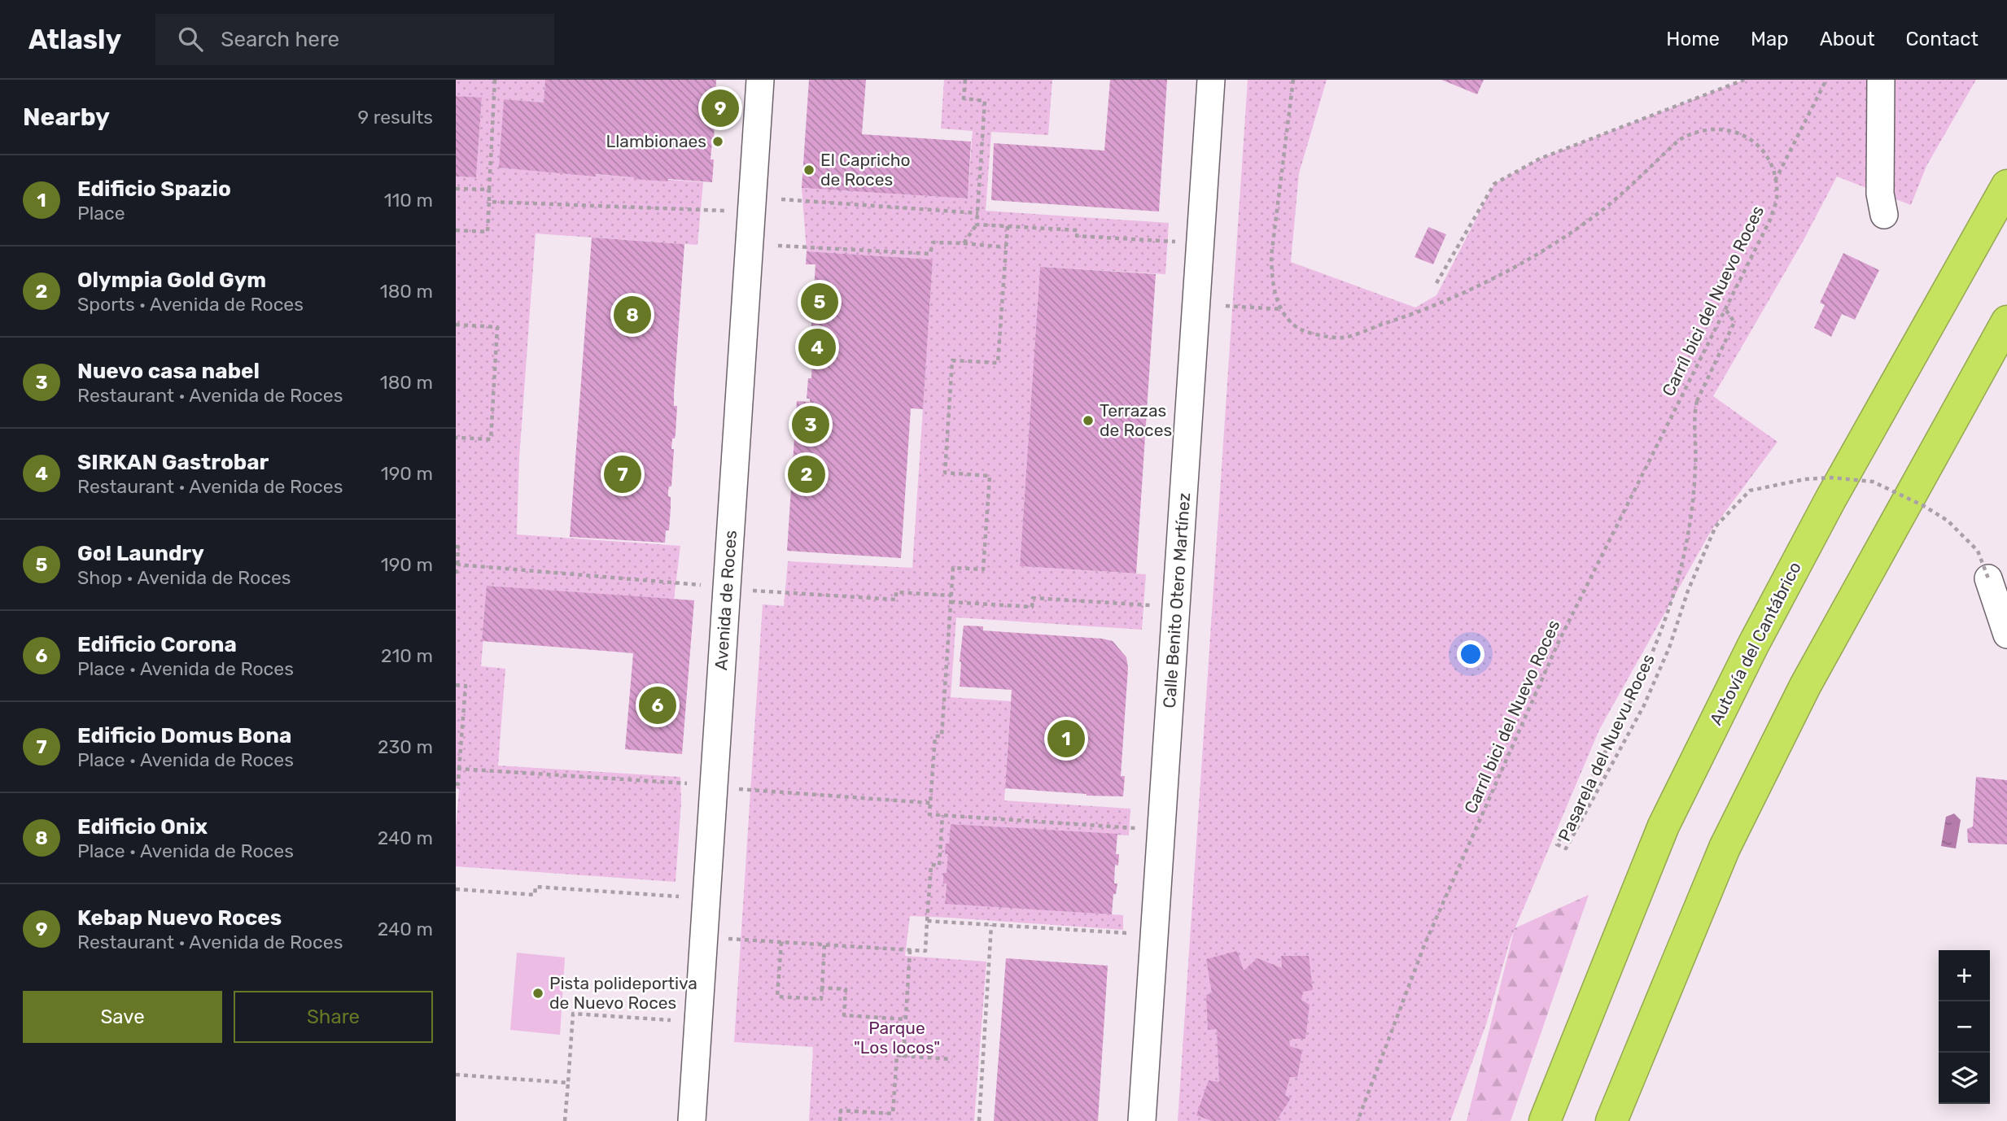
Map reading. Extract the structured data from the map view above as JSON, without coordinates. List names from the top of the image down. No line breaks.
{"streets":{"highway":["Autovía del Cantábrico"],"street":["Avenida de Roces","Calle Benito Otero Martínez"],"path":["Carríl bici del Nuevo Roces","Pasarela del Nuevu Roces"]},"crossings":[["Carríl bici del Nuevo Roces","Pasarela del Nuevu Roces"]],"parks":["Parque \"Los locos\""],"places":["Llambionaes","El Capricho de Roces","Terrazas de Roces","Pista polideportiva de Nuevo Roces"],"page":{"header":"Atlasly","search":"Search here","nav":["Home","Map","About","Contact"],"heading":["Nearby","9 results"],"pins":["9","5","8","4","3","2","7","6","1"],"list":[{"mark":"1","name":"Edificio Spazio","note":"Place","value":"110 m"},{"mark":"2","name":"Olympia Gold Gym","note":"Sports · Avenida de Roces","value":"180 m"},{"mark":"3","name":"Nuevo casa nabel","note":"Restaurant · Avenida de Roces","value":"180 m"},{"mark":"4","name":"SIRKAN Gastrobar","note":"Restaurant · Avenida de Roces","value":"190 m"},{"mark":"5","name":"Go! Laundry","note":"Shop · Avenida de Roces","value":"190 m"},{"mark":"6","name":"Edificio Corona","note":"Place · Avenida de Roces","value":"210 m"},{"mark":"7","name":"Edificio Domus Bona","note":"Place · Avenida de Roces","value":"230 m"},{"mark":"8","name":"Edificio Onix","note":"Place · Avenida de Roces","value":"240 m"},{"mark":"9","name":"Kebap Nuevo Roces","note":"Restaurant · Avenida de Roces","value":"240 m"}],"map_buttons":["+","−"],"buttons":["Save","Share"]}}
